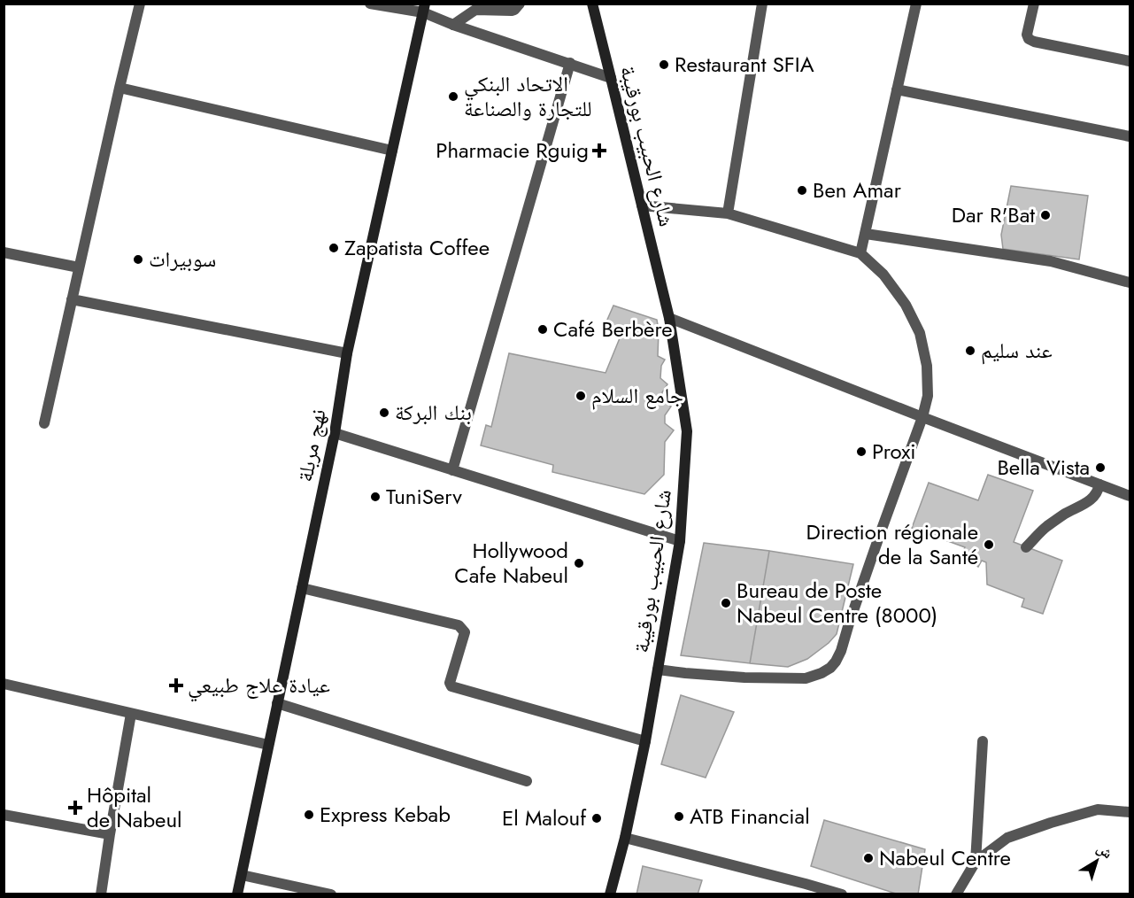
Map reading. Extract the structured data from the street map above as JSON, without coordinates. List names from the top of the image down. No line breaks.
{"streets":{"main road":["شارع الحبيب بورقيبة","نهج مربلة"]},"places":{"other":["Restaurant SFIA","الاتحاد البنكي للتجارة والصناعة","Ben Amar","Dar R'Bat","Zapatista Coffee","سوبيرات","Café Berbère","عند سليم","جامع السلام","بنك البركة","Proxi","Bella Vista","TuniServ","Direction régionale de la Santé","Hollywood Cafe Nabeul","Bureau de Poste Nabeul Centre (8000)","Express Kebab","ATB Financial","El Malouf","Nabeul Centre"],"health":["Pharmacie Rguig","عيادة علاج طبيعي","Hôpital de Nabeul"]},"north":"top right"}
